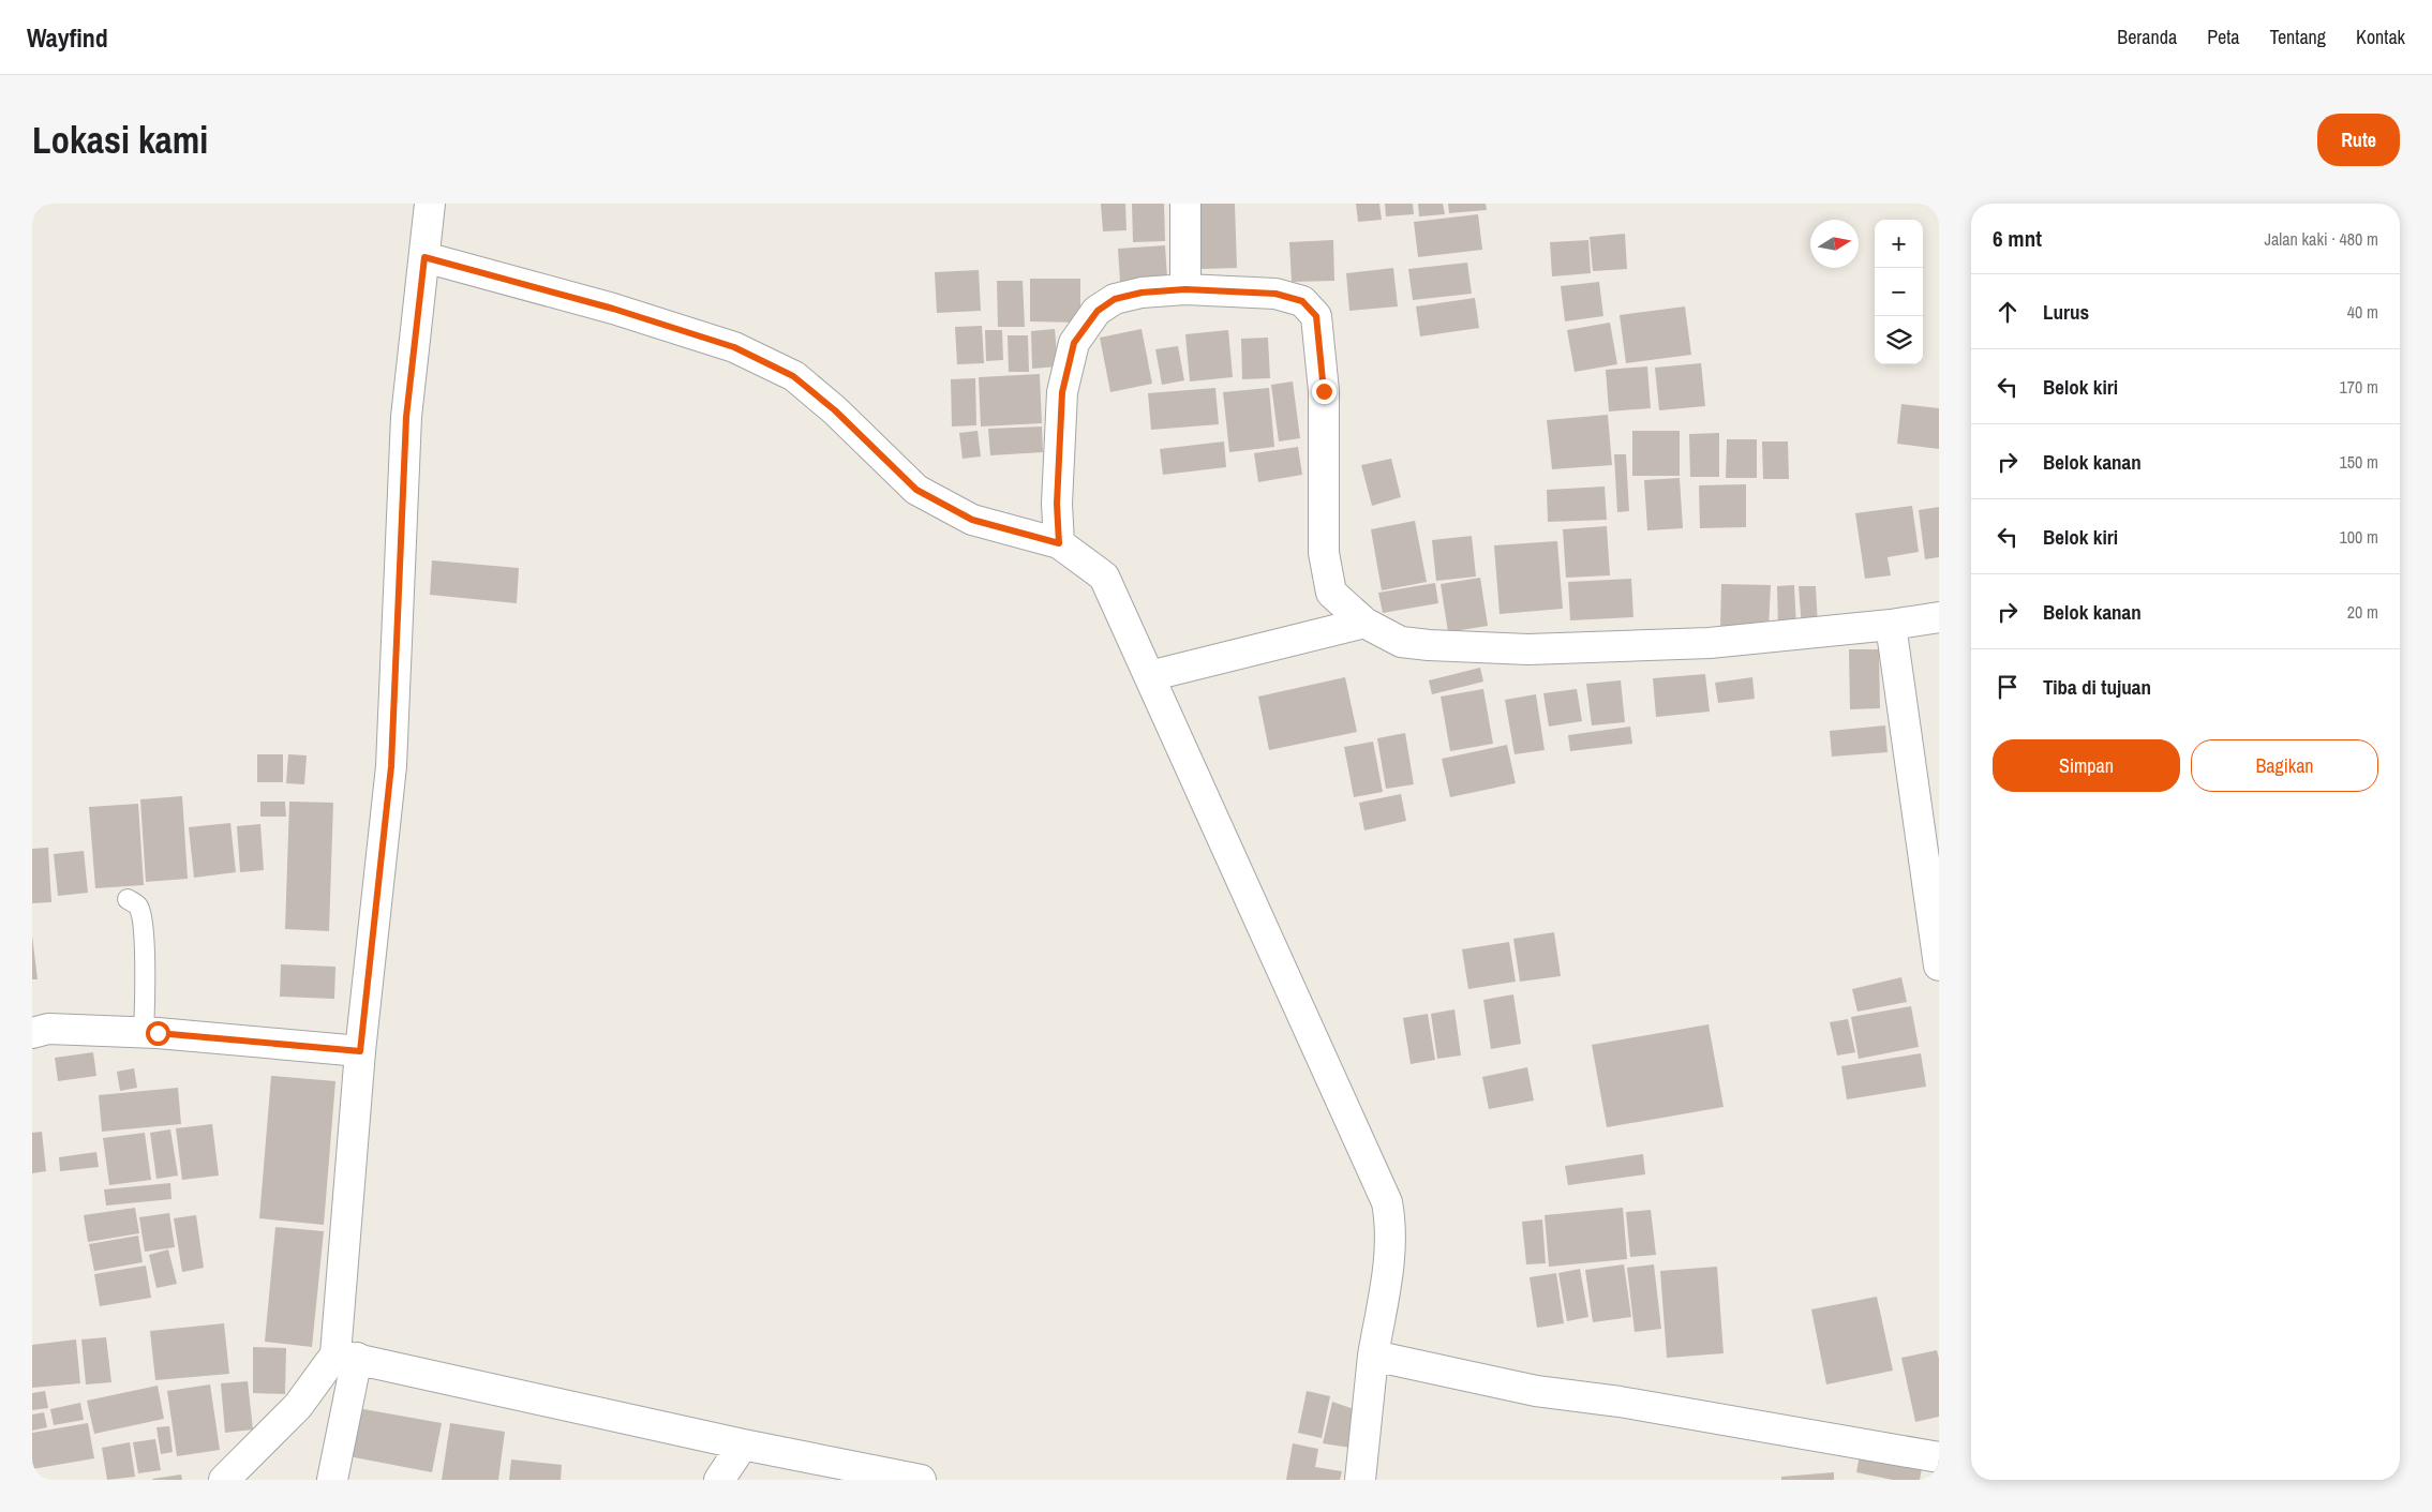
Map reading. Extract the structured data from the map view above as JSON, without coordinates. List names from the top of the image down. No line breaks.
{"north":"right","page":{"header":"Wayfind","nav":["Beranda","Peta","Tentang","Kontak"],"buttons":["Rute",["Simpan","Bagikan"]],"title":"Lokasi kami","heading":["6 mnt","Jalan kaki · 480 m"],"map_buttons":["+","−"],"list":[["Lurus","40 m"],["Belok kiri","170 m"],["Belok kanan","150 m"],["Belok kiri","100 m"],["Belok kanan","20 m"],"Tiba di tujuan"]}}
